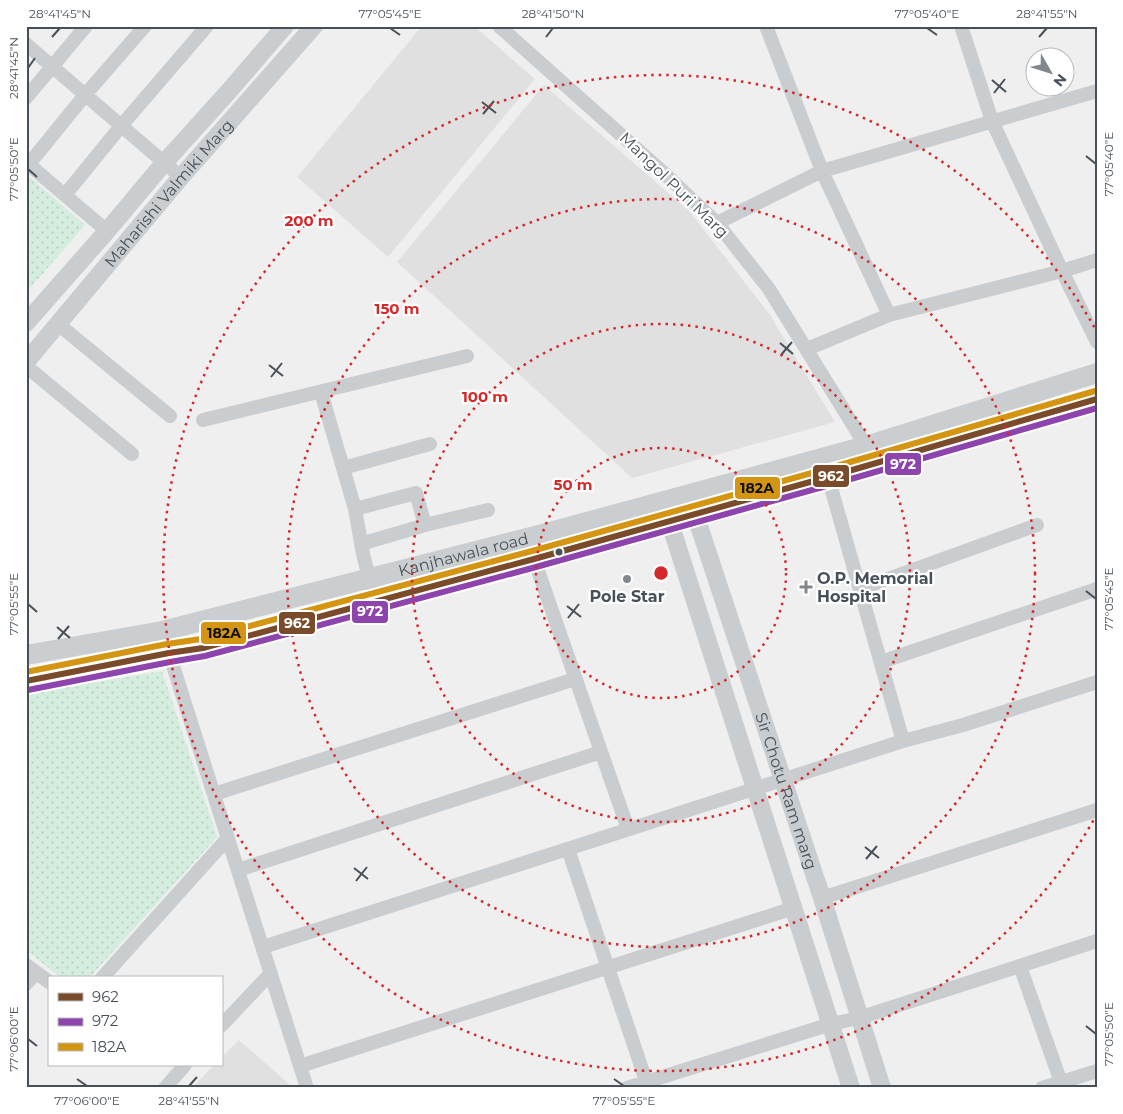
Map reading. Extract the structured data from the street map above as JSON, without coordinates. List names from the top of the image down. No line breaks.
{"streets":{"main road":["Kanjhawala road"],"street":["Mangol Puri Marg","Maharishi Valmiki Marg","Sir Chotu Ram marg"]},"crossings":[["Mangol Puri Marg","Kanjhawala road"],["Kanjhawala road","Sir Chotu Ram marg"]],"places":{"other":["Pole Star"],"health":["O.P. Memorial Hospital"]},"lines":["transit line 182A","transit line 962","transit line 972"],"legend":["962","972","182A"],"north":"bottom right","coordinates":["28°41'45\"N","77°05'45\"E","28°41'50\"N","77°05'40\"E","28°41'55\"N","77°05'50\"E","77°05'55\"E","77°06'00\"E"],"rings":["200 m","150 m","100 m","50 m"]}
